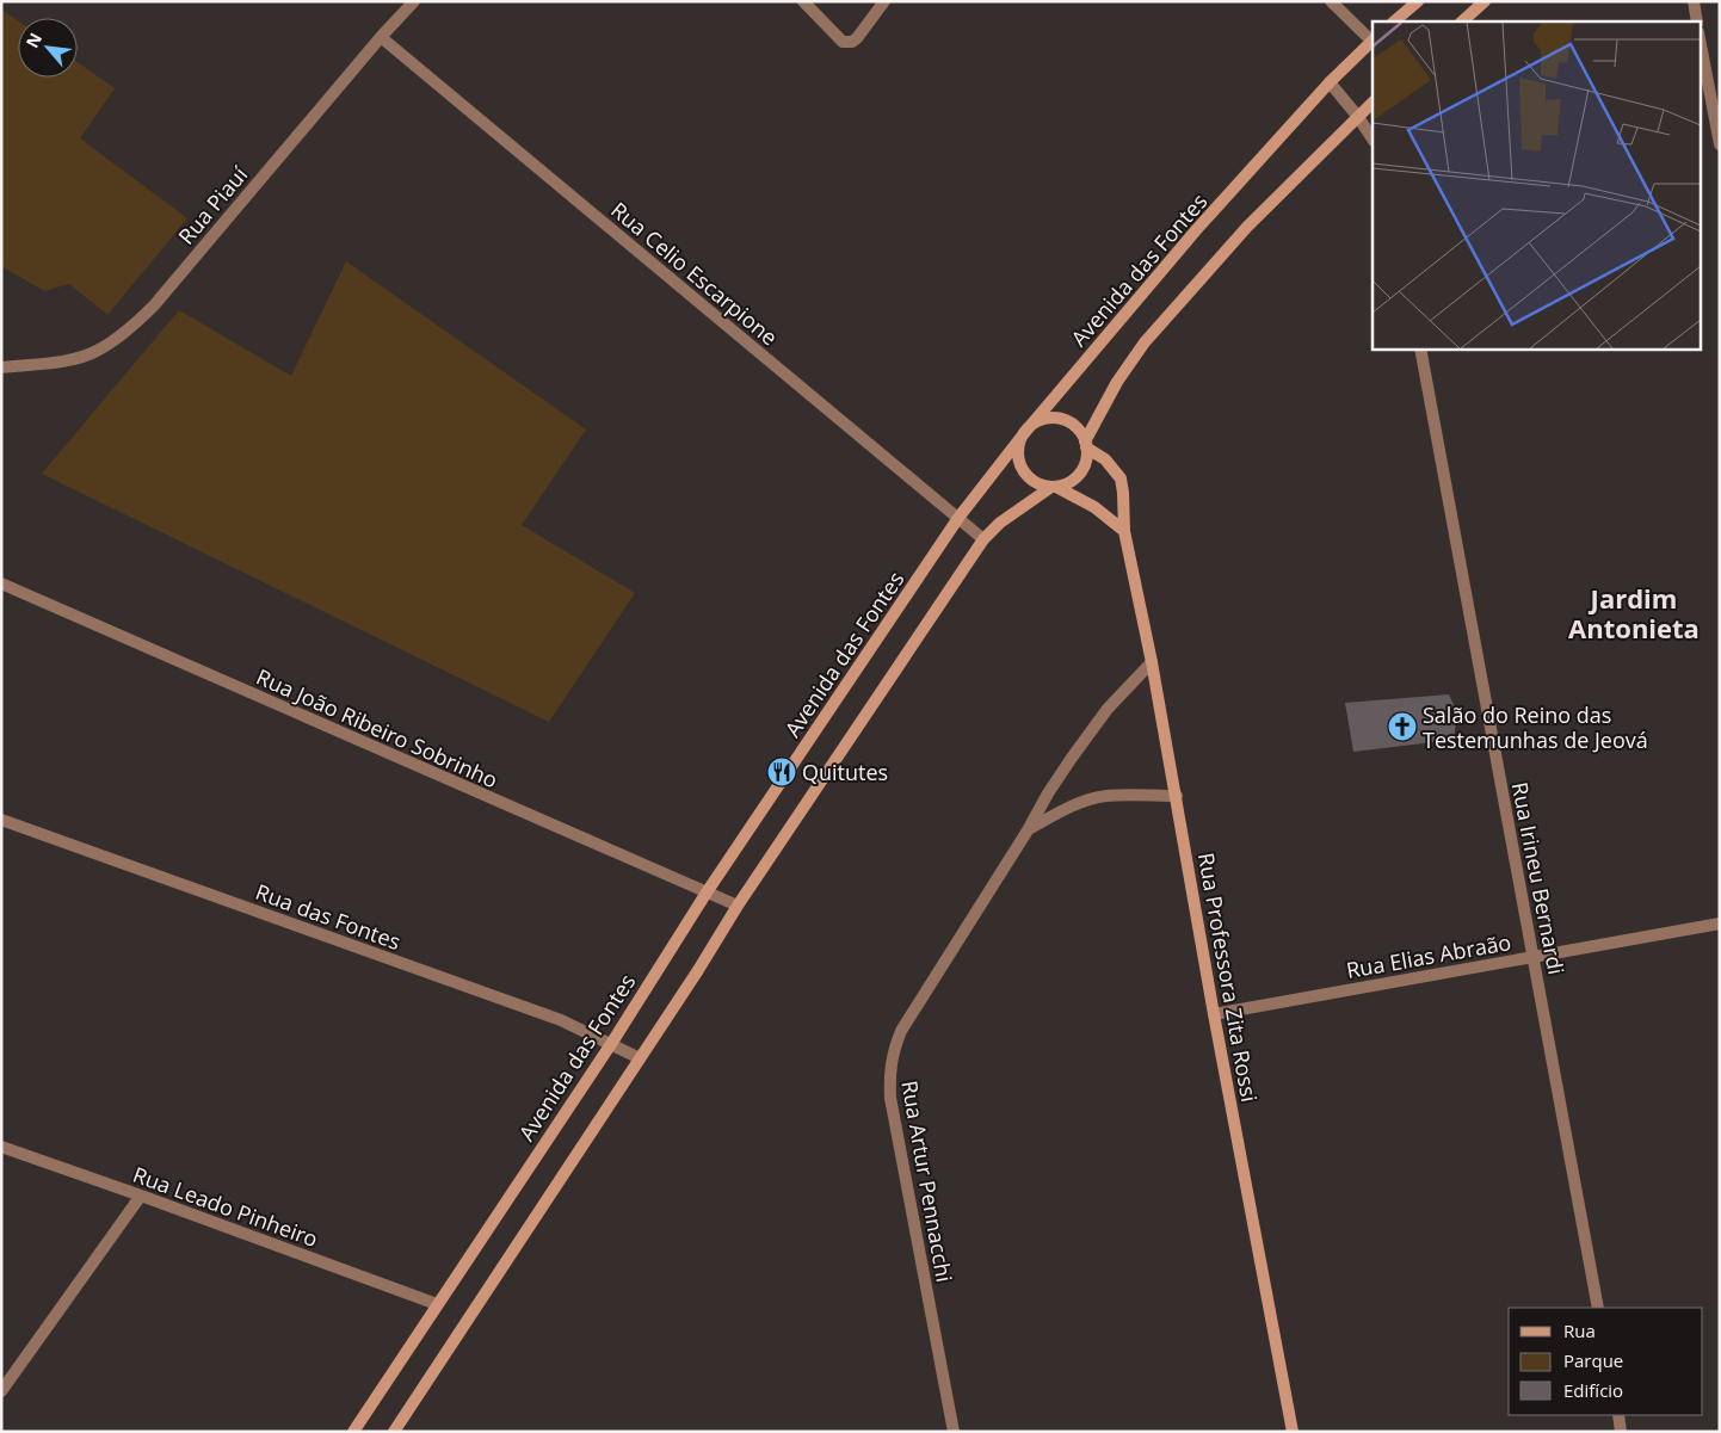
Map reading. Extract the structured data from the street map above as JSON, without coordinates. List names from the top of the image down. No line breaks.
{"streets":{"main road":["Avenida das Fontes","Rua Professora Zita Rossi"],"street":["Rua Piauí","Rua Celio Escarpione","Rua João Ribeiro Sobrinho","Rua Irineu Bernardi","Rua das Fontes","Rua Elias Abraão","Rua Artur Pennacchi","Rua Leado Pinheiro"]},"crossings":[["Rua Piauí","Rua Celio Escarpione"],["Avenida das Fontes","Rua Celio Escarpione"],["Avenida das Fontes","Rua João Ribeiro Sobrinho"],["Avenida das Fontes","Rua das Fontes"],["Avenida das Fontes","Rua Professora Zita Rossi"],["Avenida das Fontes","Rua Leado Pinheiro"],["Rua Irineu Bernardi","Rua Elias Abraão"],["Rua Elias Abraão","Rua Professora Zita Rossi"],["Rua Professora Zita Rossi","Rua Artur Pennacchi"]],"districts":["Jardim Antonieta"],"places":{"church":["Salão do Reino das Testemunhas de Jeová"],"restaurant":["Quitutes"]},"legend":["Rua","Parque","Edifício"],"north":"top left"}
